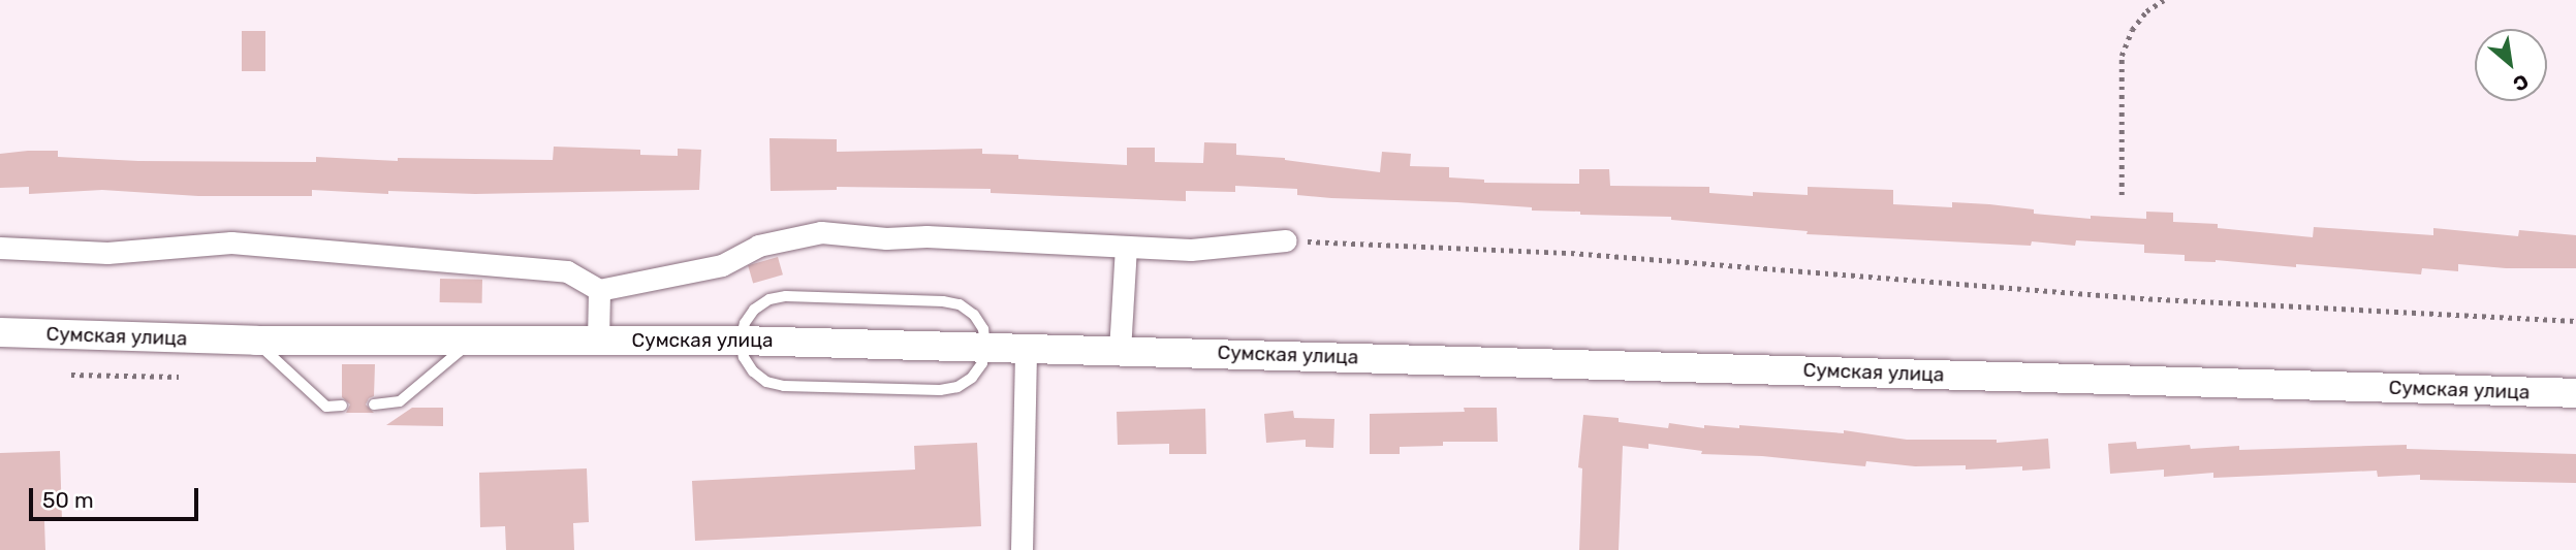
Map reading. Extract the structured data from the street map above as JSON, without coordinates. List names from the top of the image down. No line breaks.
{"streets":{"main road":["Сумская улица"]},"scale_bar":"50 m","north":"bottom right"}
